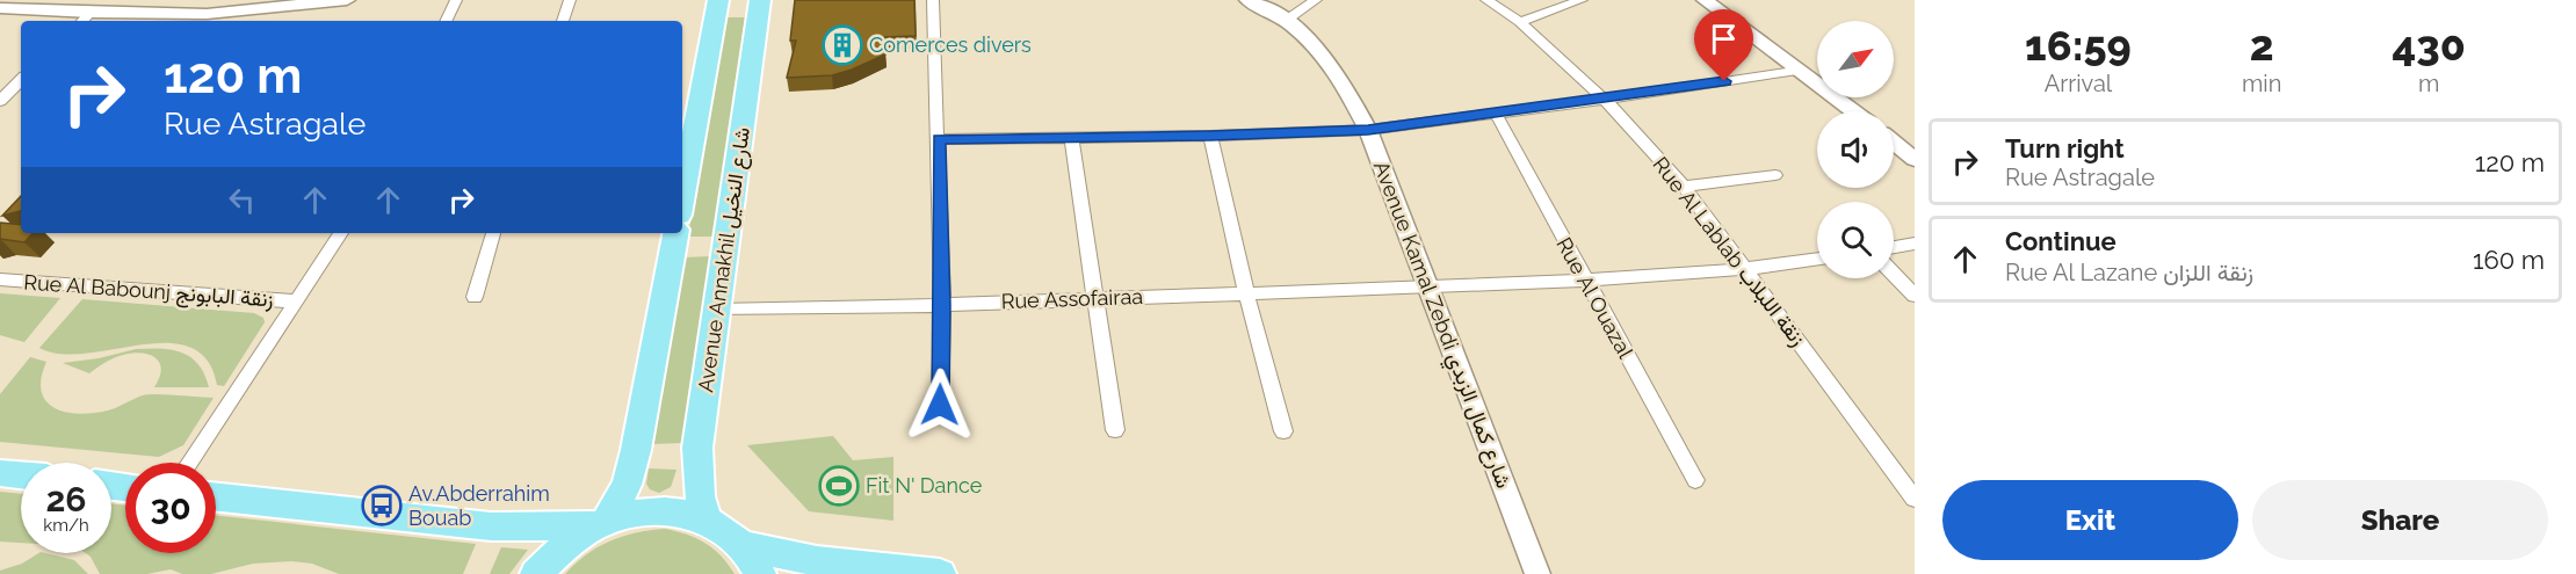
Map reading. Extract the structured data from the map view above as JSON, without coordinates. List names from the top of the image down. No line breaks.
{"streets":{"main road":["Avenue Annakhil شارع النخيل"],"street":["Rue Al Lablab زنقة اللبلاب","Rue Al Babounj زنقة البابونج","Rue Al Ouazal","Rue Assofairaa","Avenue Kamal Zebdi شارع كمال الزبدي"]},"crossings":[["Rue Al Lablab زنقة اللبلاب","Rue Assofairaa"],["Avenue Annakhil شارع النخيل","Rue Assofairaa"],["Rue Al Ouazal","Rue Assofairaa"],["Rue Assofairaa","Avenue Kamal Zebdi شارع كمال الزبدي"]],"places":{"building":["Comerces divers"],"sports":["Fit N' Dance"],"bus stop":["Av.Abderrahim Bouab"]},"north":"top right","page":{"eta":["16:59","Arrival","2","min","430","m"],"turn":["120 m","Rue Astragale"],"list":[{"name":"Turn right","note":"Rue Astragale","value":"120 m"},{"name":"Continue","note":"Rue Al Lazane زنقة اللزان","value":"160 m"}],"speed":"26 km/h","limit":"30","buttons":["Exit","Share"]}}
